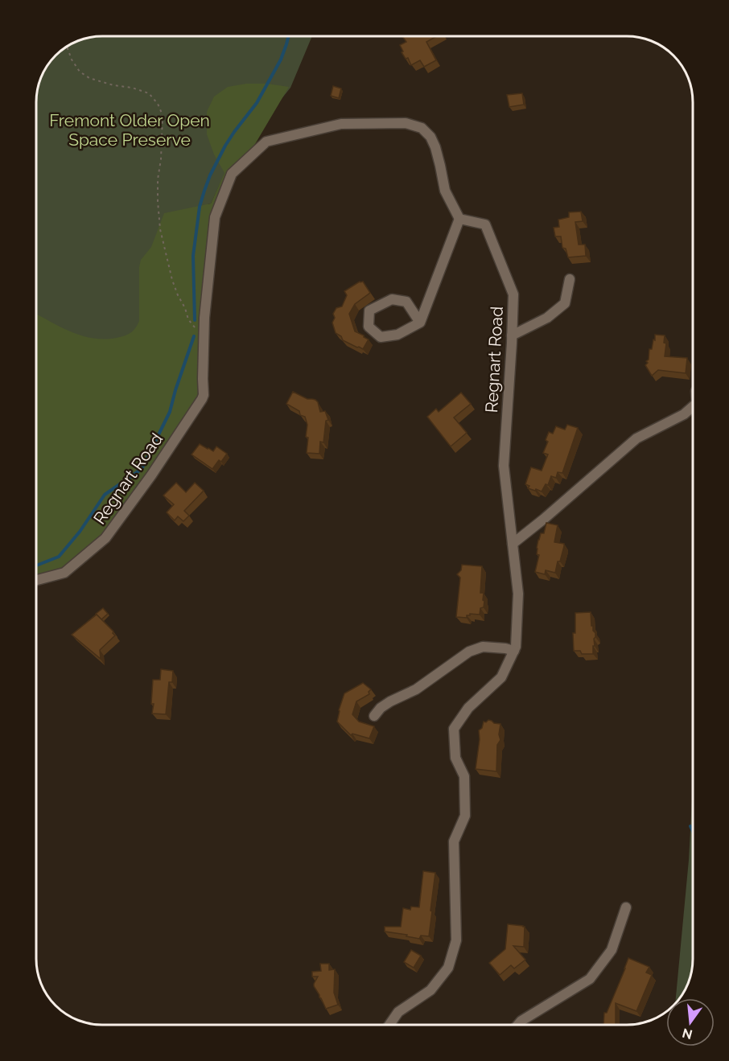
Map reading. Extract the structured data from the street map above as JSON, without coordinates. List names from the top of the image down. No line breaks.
{"streets":{"street":["Regnart Road"]},"parks":["Fremont Older Open Space Preserve"],"north":"bottom"}
